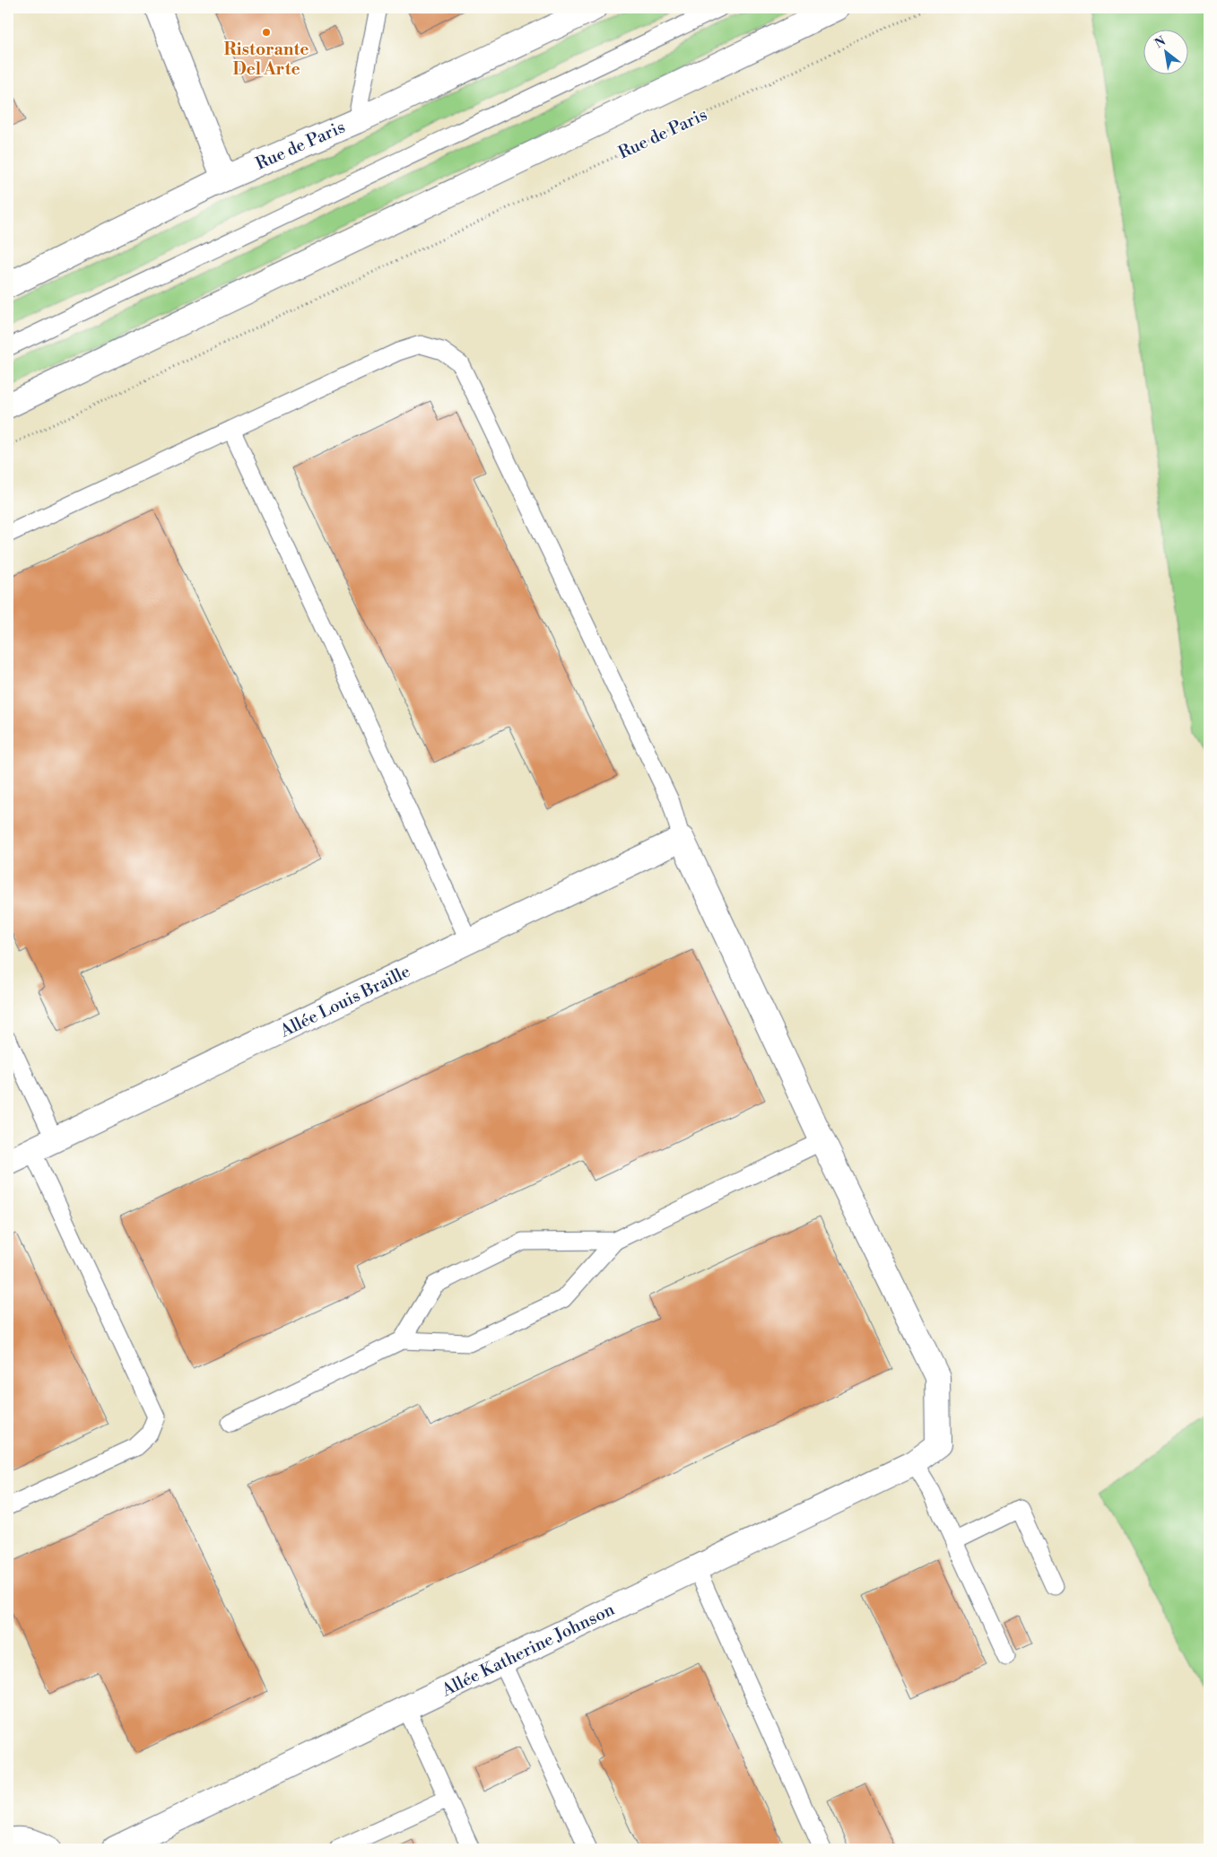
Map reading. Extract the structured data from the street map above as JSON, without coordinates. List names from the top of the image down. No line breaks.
{"streets":{"street":["Rue de Paris","Allée Louis Braille","Allée Katherine Johnson"]},"places":["Ristorante Del Arte"],"north":"top left"}
